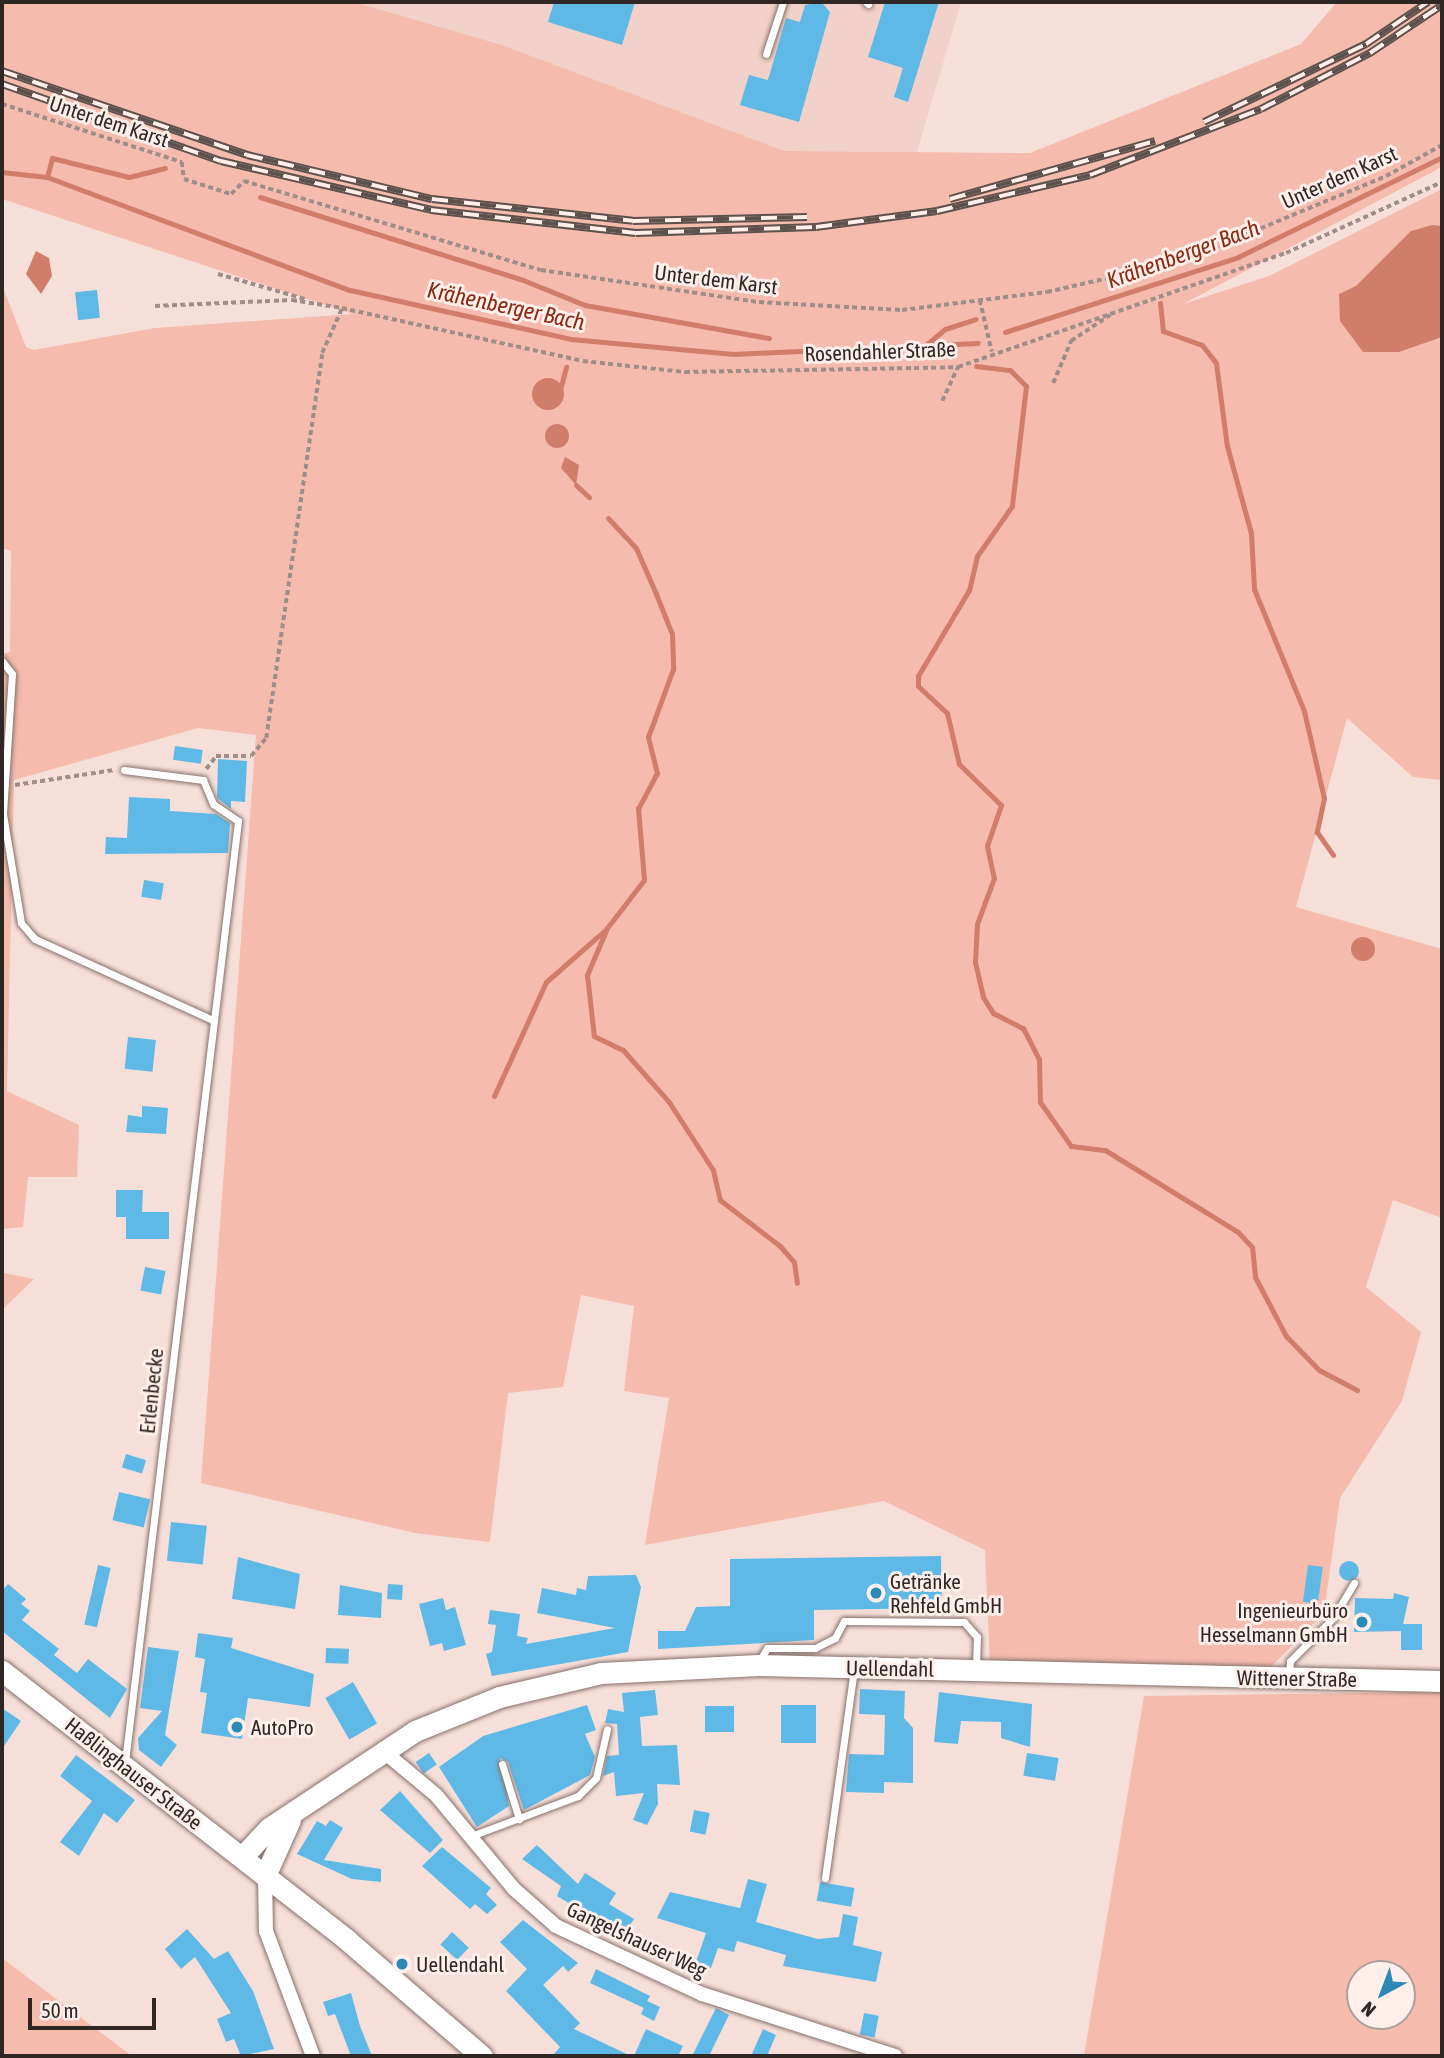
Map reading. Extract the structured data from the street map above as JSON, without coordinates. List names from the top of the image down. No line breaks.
{"streets":{"main road":["Uellendahl","Wittener Straße","Haßlinghauser Straße"],"street":["Gangelshauser Weg"],"lane":["Erlenbecke"],"path":["Unter dem Karst","Rosendahler Straße"]},"crossings":[["Erlenbecke","Haßlinghauser Straße"],["Uellendahl","Wittener Straße"],["Uellendahl","Haßlinghauser Straße"],["Uellendahl","Gangelshauser Weg"]],"water":["Krähenberger Bach"],"places":["Getränke Rehfeld GmbH","Ingenieurbüro Hesselmann GmbH","AutoPro","Uellendahl"],"scale_bar":"50 m","north":"bottom left"}
